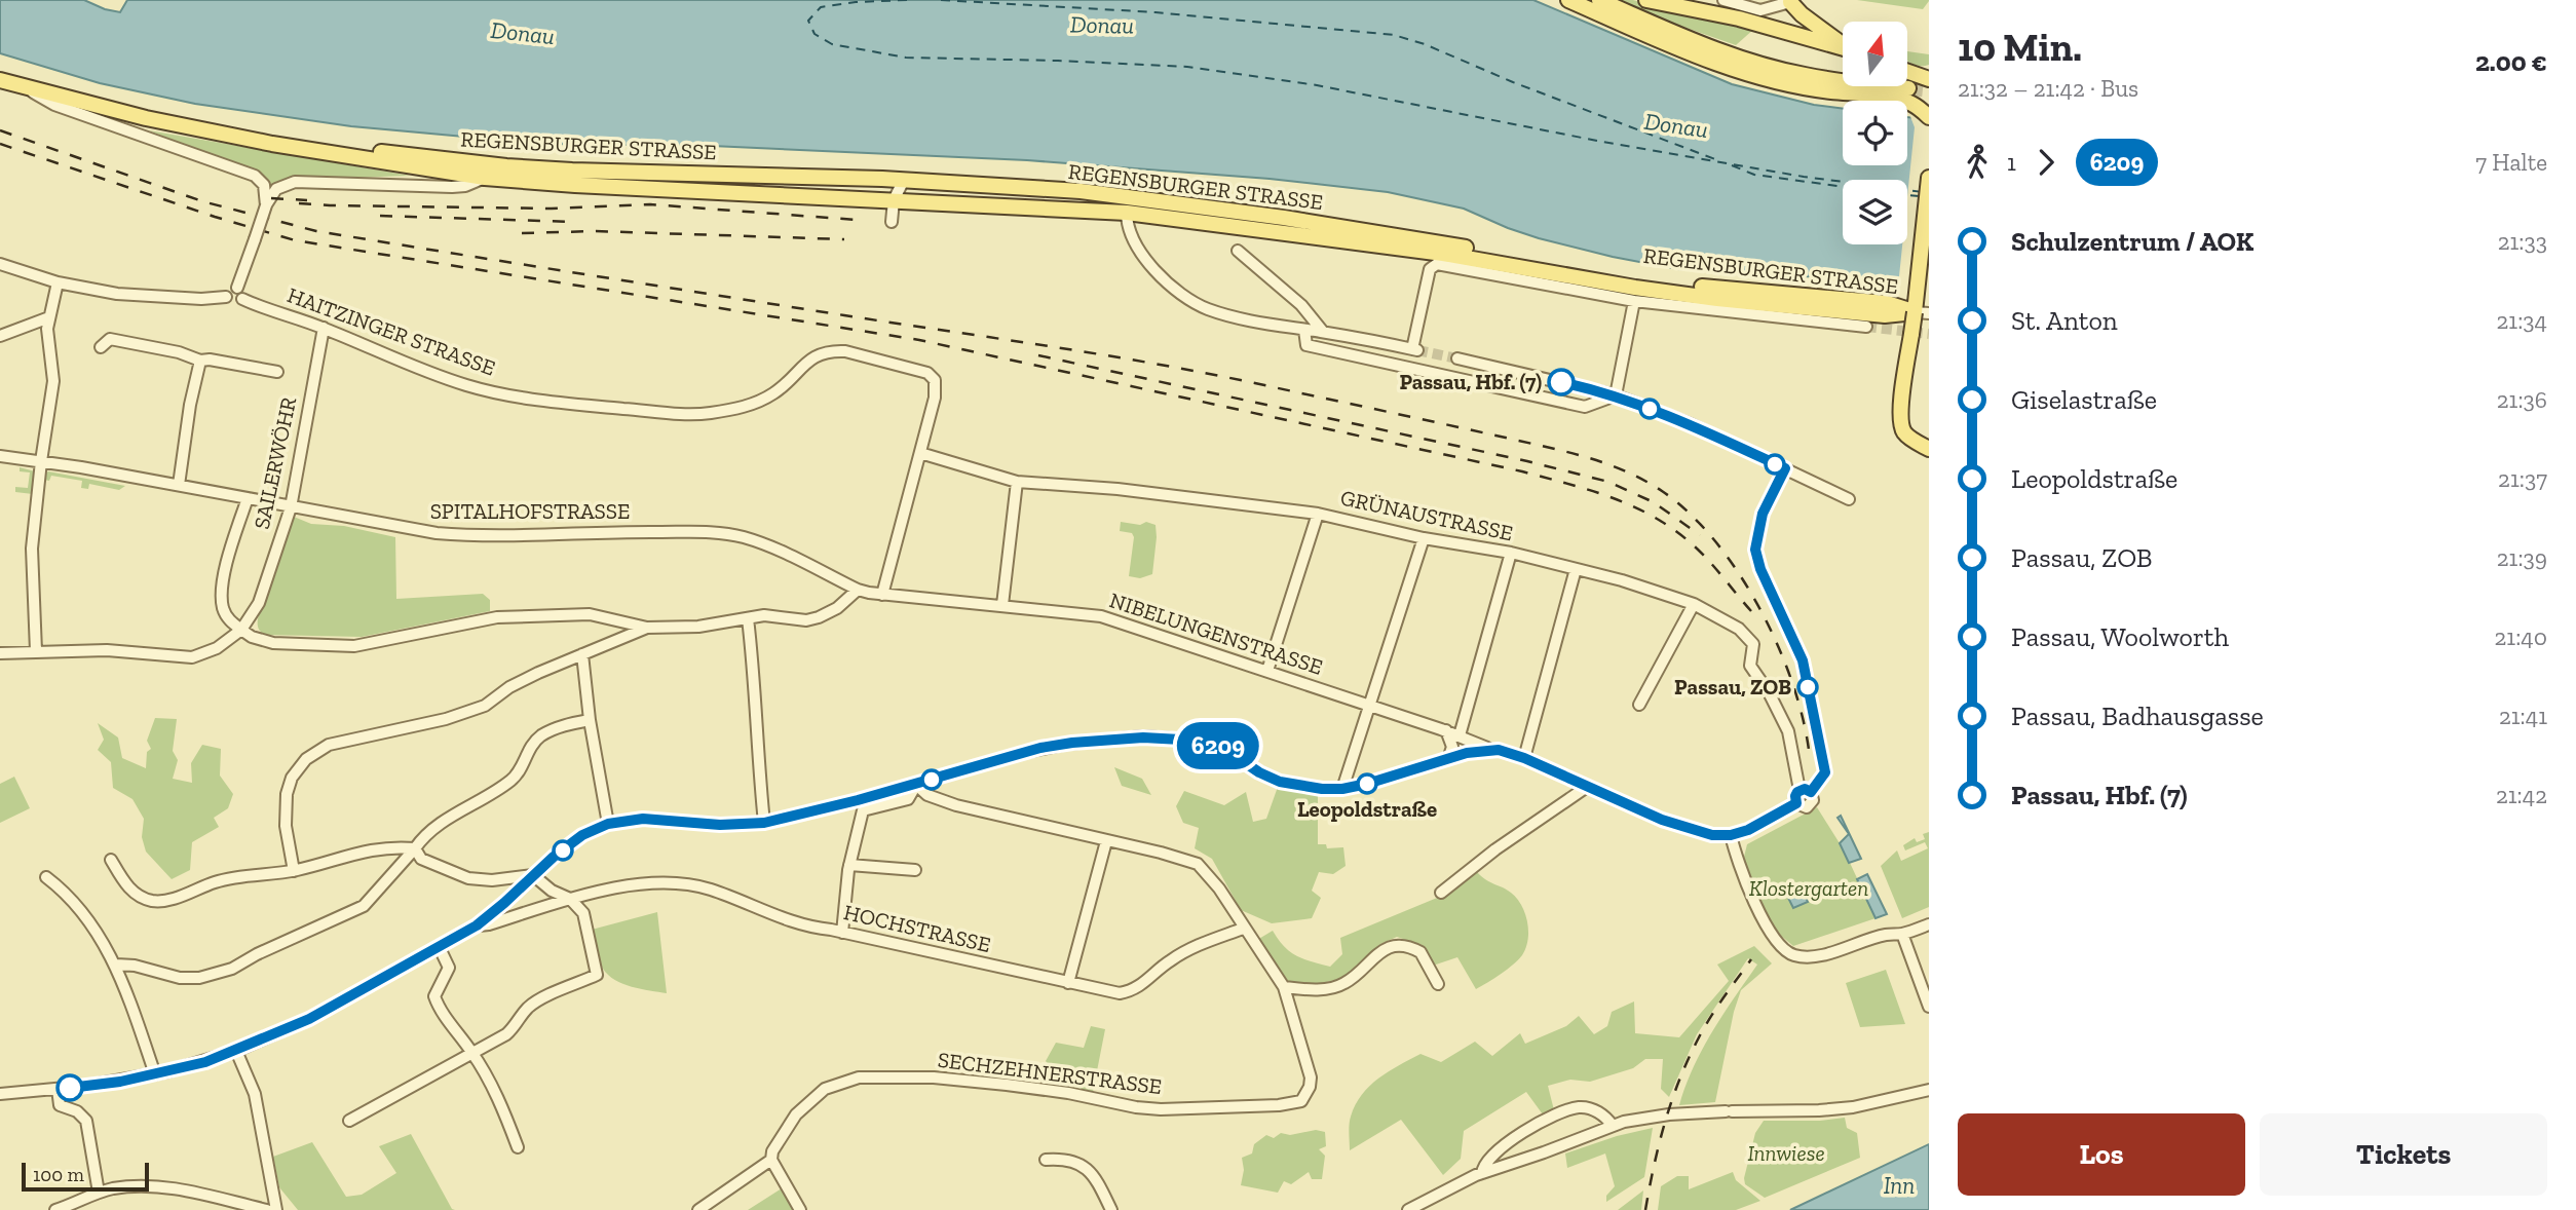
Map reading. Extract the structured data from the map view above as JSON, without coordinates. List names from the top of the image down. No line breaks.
{"streets":{"main road":["REGENSBURGER STRASSE"],"street":["HAITZINGER STRASSE","SAILERWÖHR","SPITALHOFSTRASSE","GRÜNAUSTRASSE","NIBELUNGENSTRASSE","HOCHSTRASSE","SECHZEHNERSTRASSE"]},"crossings":[["HAITZINGER STRASSE","SAILERWÖHR"],["HAITZINGER STRASSE","GRÜNAUSTRASSE"],["SAILERWÖHR","SPITALHOFSTRASSE"],["SPITALHOFSTRASSE","NIBELUNGENSTRASSE"],["HOCHSTRASSE","SECHZEHNERSTRASSE"]],"water":["Donau","Inn"],"parks":["Klostergarten","Innwiese"],"places":["Passau, Hbf. (7)","Passau, ZOB","Leopoldstraße"],"lines":["bus line 6209"],"scale_bar":"100 m","north":"top","page":{"on_map":"6209","heading":["10 Min.","21:32 – 21:42 · Bus","2.00 €"],"legs":["1","6209","7 Halte"],"list":[{"name":"Schulzentrum / AOK","value":"21:33"},{"name":"St. Anton","value":"21:34"},{"name":"Giselastraße","value":"21:36"},{"name":"Leopoldstraße","value":"21:37"},{"name":"Passau, ZOB","value":"21:39"},{"name":"Passau, Woolworth","value":"21:40"},{"name":"Passau, Badhausgasse","value":"21:41"},{"name":"Passau, Hbf. (7)","value":"21:42"}],"buttons":["Los","Tickets"],"scale":"100 m"}}
